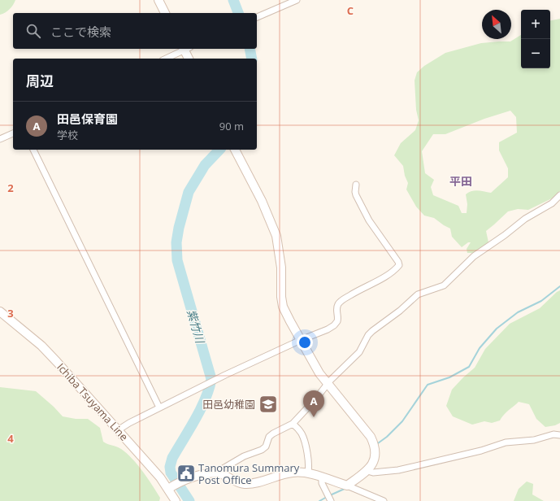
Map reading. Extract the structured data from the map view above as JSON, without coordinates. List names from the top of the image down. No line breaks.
{"streets":{"main road":["Ichiba Tsuyama Line"]},"districts":["平田"],"water":["紫竹川"],"places":{"school or university":["田邑幼稚園"],"public building":["Tanomura Summary Post Office"]},"north":"top left","page":{"map_buttons":["+","−"],"search":"ここで検索","heading":"周辺","list":[{"mark":"A","name":"田邑保育園","note":"学校","value":"90 m"}],"pins":"A"},"grid":{"columns":["C"],"rows":["2","3","4"]}}
